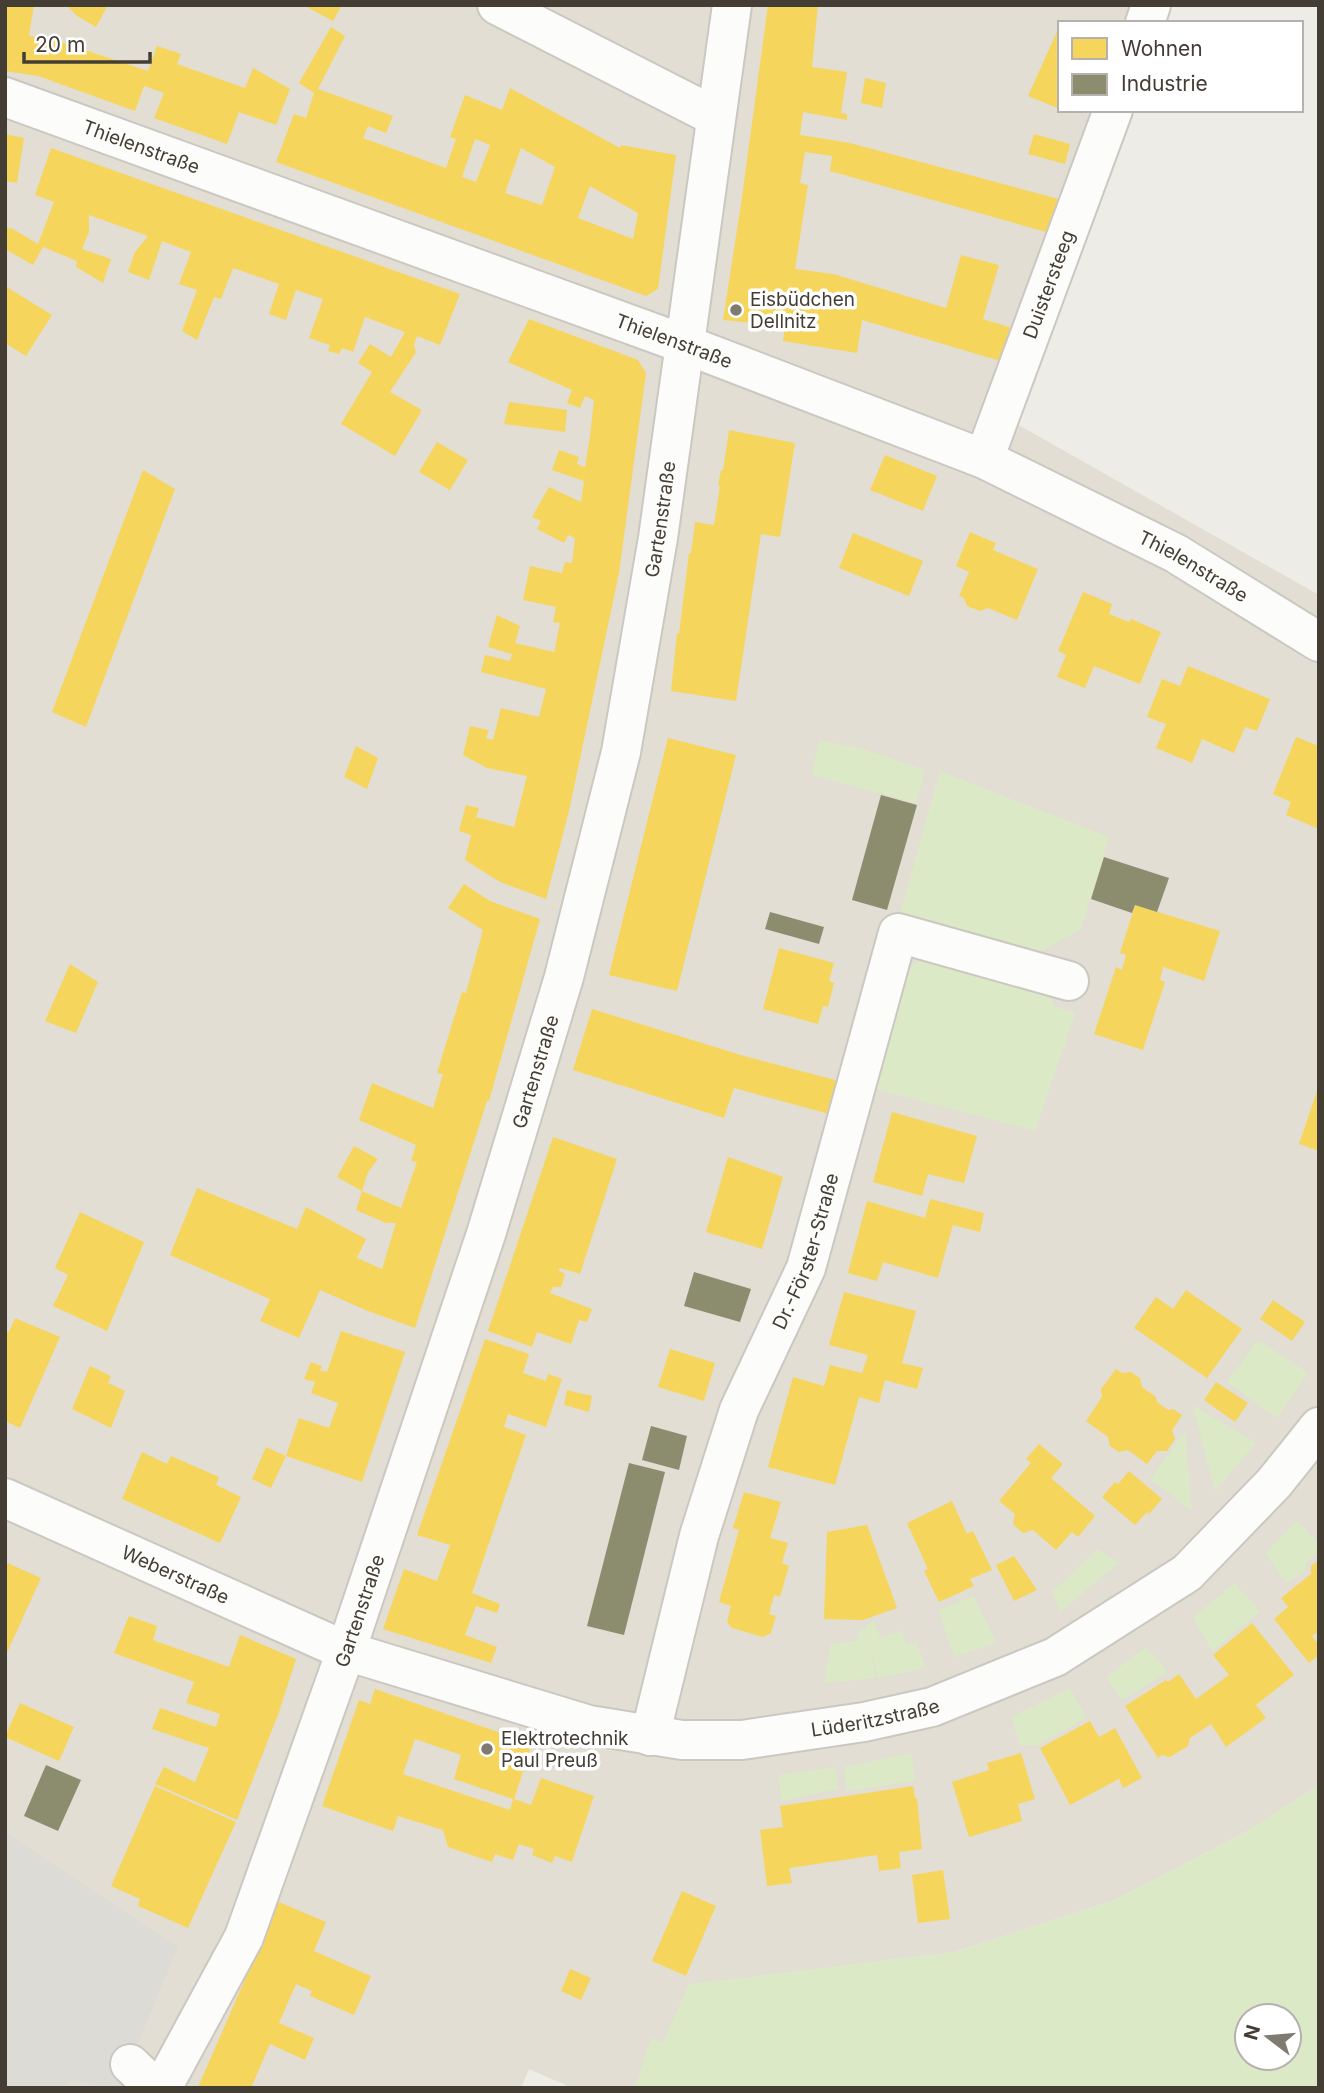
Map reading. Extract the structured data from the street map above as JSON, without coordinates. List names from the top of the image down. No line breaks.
{"streets":{"street":["Thielenstraße","Duistersteeg","Gartenstraße","Dr.-Förster-Straße","Weberstraße","Lüderitzstraße"]},"crossings":[["Thielenstraße","Duistersteeg"],["Thielenstraße","Gartenstraße"],["Gartenstraße","Weberstraße"],["Gartenstraße","Lüderitzstraße"],["Dr.-Förster-Straße","Lüderitzstraße"],["Weberstraße","Lüderitzstraße"]],"places":["Eisbüdchen Dellnitz","Elektrotechnik Paul Preuß"],"legend":["Wohnen","Industrie"],"scale_bar":"20 m","north":"left"}
